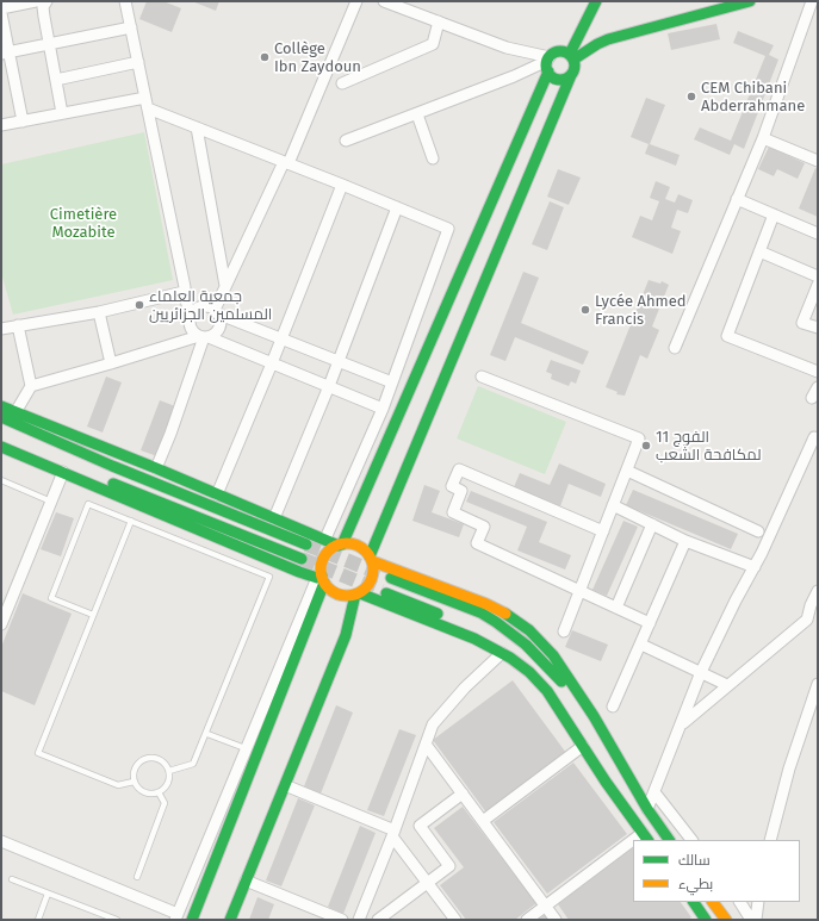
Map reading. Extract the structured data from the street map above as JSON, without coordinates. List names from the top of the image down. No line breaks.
{"parks":["Cimetière Mozabite"],"places":["Collège Ibn Zaydoun","CEM Chibani Abderrahmane","جمعية العلماء المسلمين الجزائريين","Lycée Ahmed Francis","الفوج 11 لمكافحة الشعب"],"legend":["سالك","بطيء"]}
